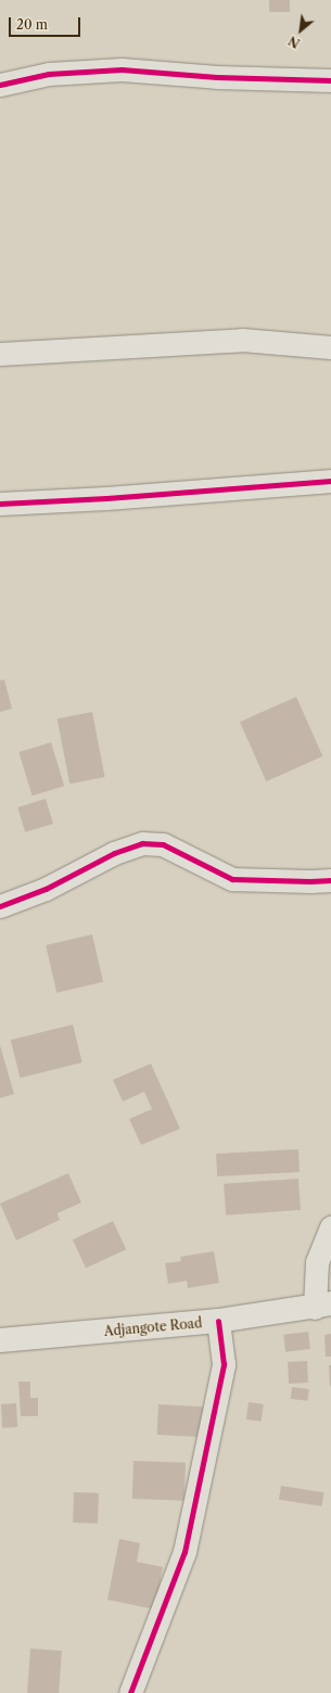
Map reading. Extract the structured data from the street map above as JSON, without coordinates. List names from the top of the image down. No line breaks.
{"streets":{"street":["Adjangote Road"]},"scale_bar":"20 m","north":"bottom left"}
